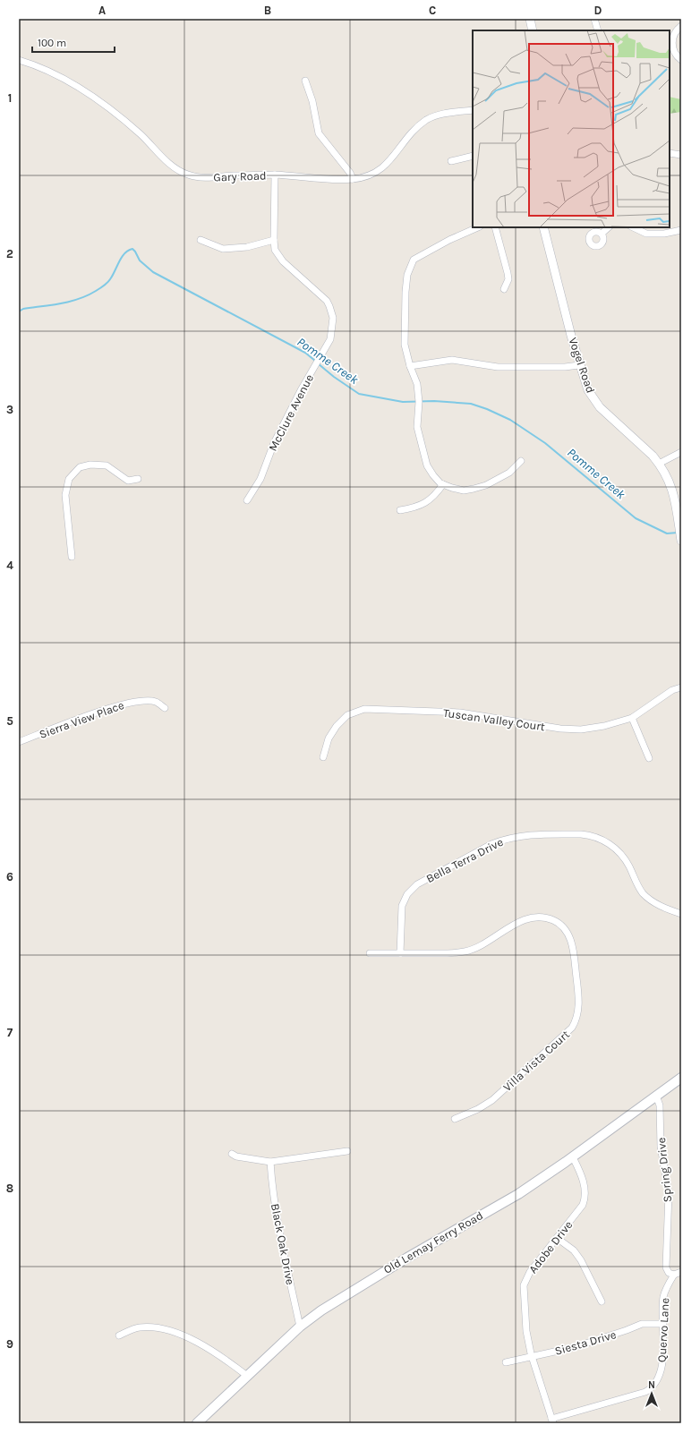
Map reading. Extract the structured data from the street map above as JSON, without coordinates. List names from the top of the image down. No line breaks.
{"streets":{"main road":["Old Lemay Ferry Road"],"street":["Gary Road","Vogel Road","McClure Avenue","Sierra View Place","Tuscan Valley Court","Bella Terra Drive","Villa Vista Court","Spring Drive","Black Oak Drive","Adobe Drive","Quervo Lane","Siesta Drive"]},"crossings":[["Gary Road","McClure Avenue"],["Bella Terra Drive","Villa Vista Court"],["Spring Drive","Old Lemay Ferry Road"],["Spring Drive","Quervo Lane"],["Old Lemay Ferry Road","Black Oak Drive"],["Old Lemay Ferry Road","Adobe Drive"],["Adobe Drive","Quervo Lane"],["Adobe Drive","Siesta Drive"],["Quervo Lane","Siesta Drive"]],"water":["Pomme Creek"],"scale_bar":"100 m","north":"top","grid":{"columns":["A","B","C","D"],"rows":["1","2","3","4","5","6","7","8","9"]}}
